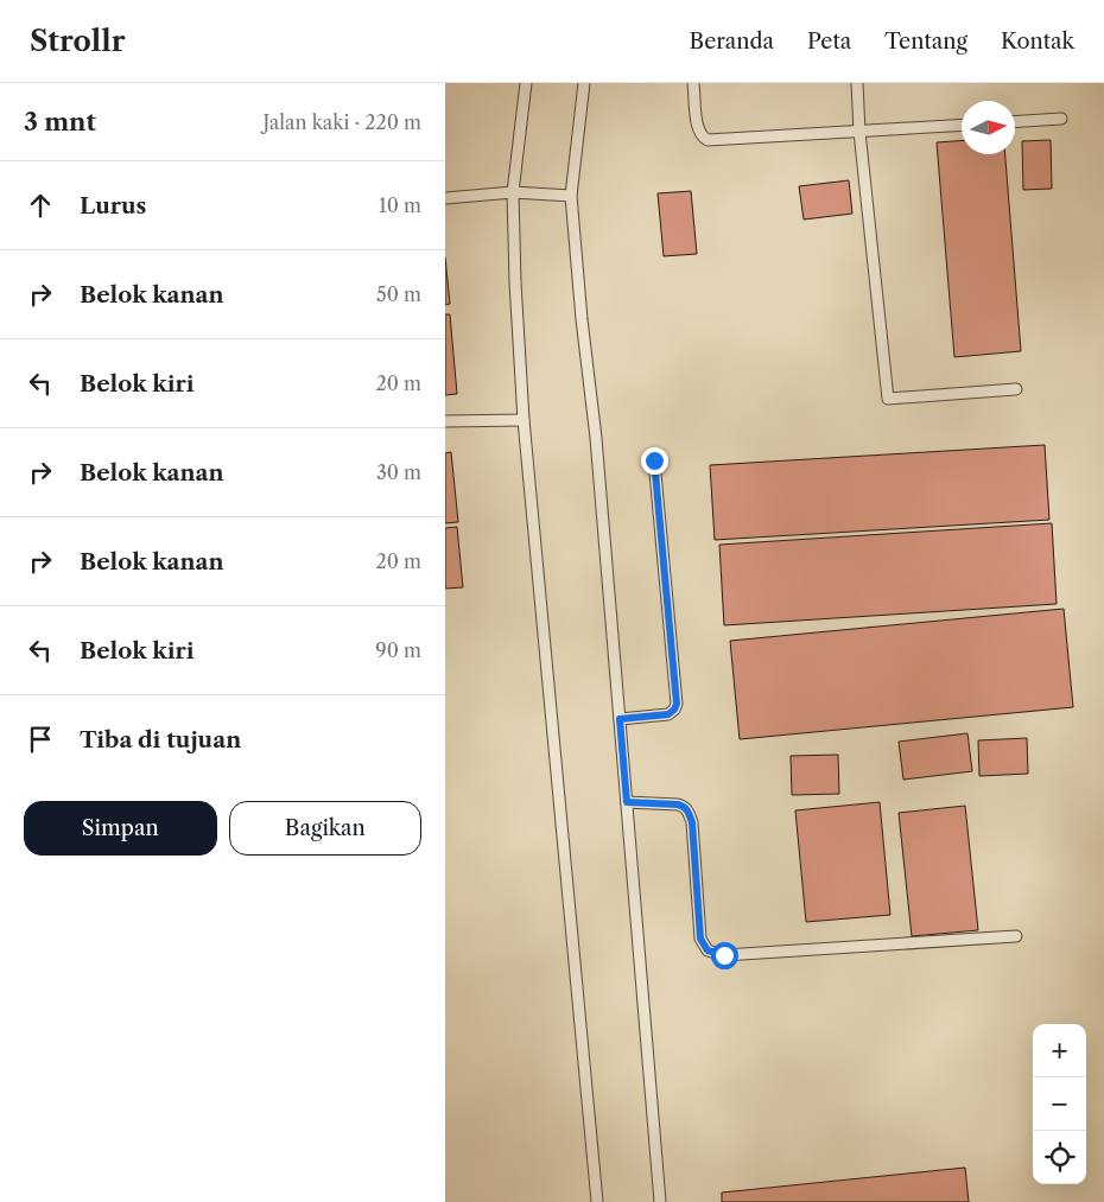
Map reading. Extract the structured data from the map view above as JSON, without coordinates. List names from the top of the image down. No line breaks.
{"north":"right","page":{"header":"Strollr","nav":["Beranda","Peta","Tentang","Kontak"],"heading":["3 mnt","Jalan kaki · 220 m"],"list":[["Lurus","10 m"],["Belok kanan","50 m"],["Belok kiri","20 m"],["Belok kanan","30 m"],["Belok kanan","20 m"],["Belok kiri","90 m"],"Tiba di tujuan"],"buttons":["Simpan","Bagikan"],"map_buttons":["+","−"]}}
